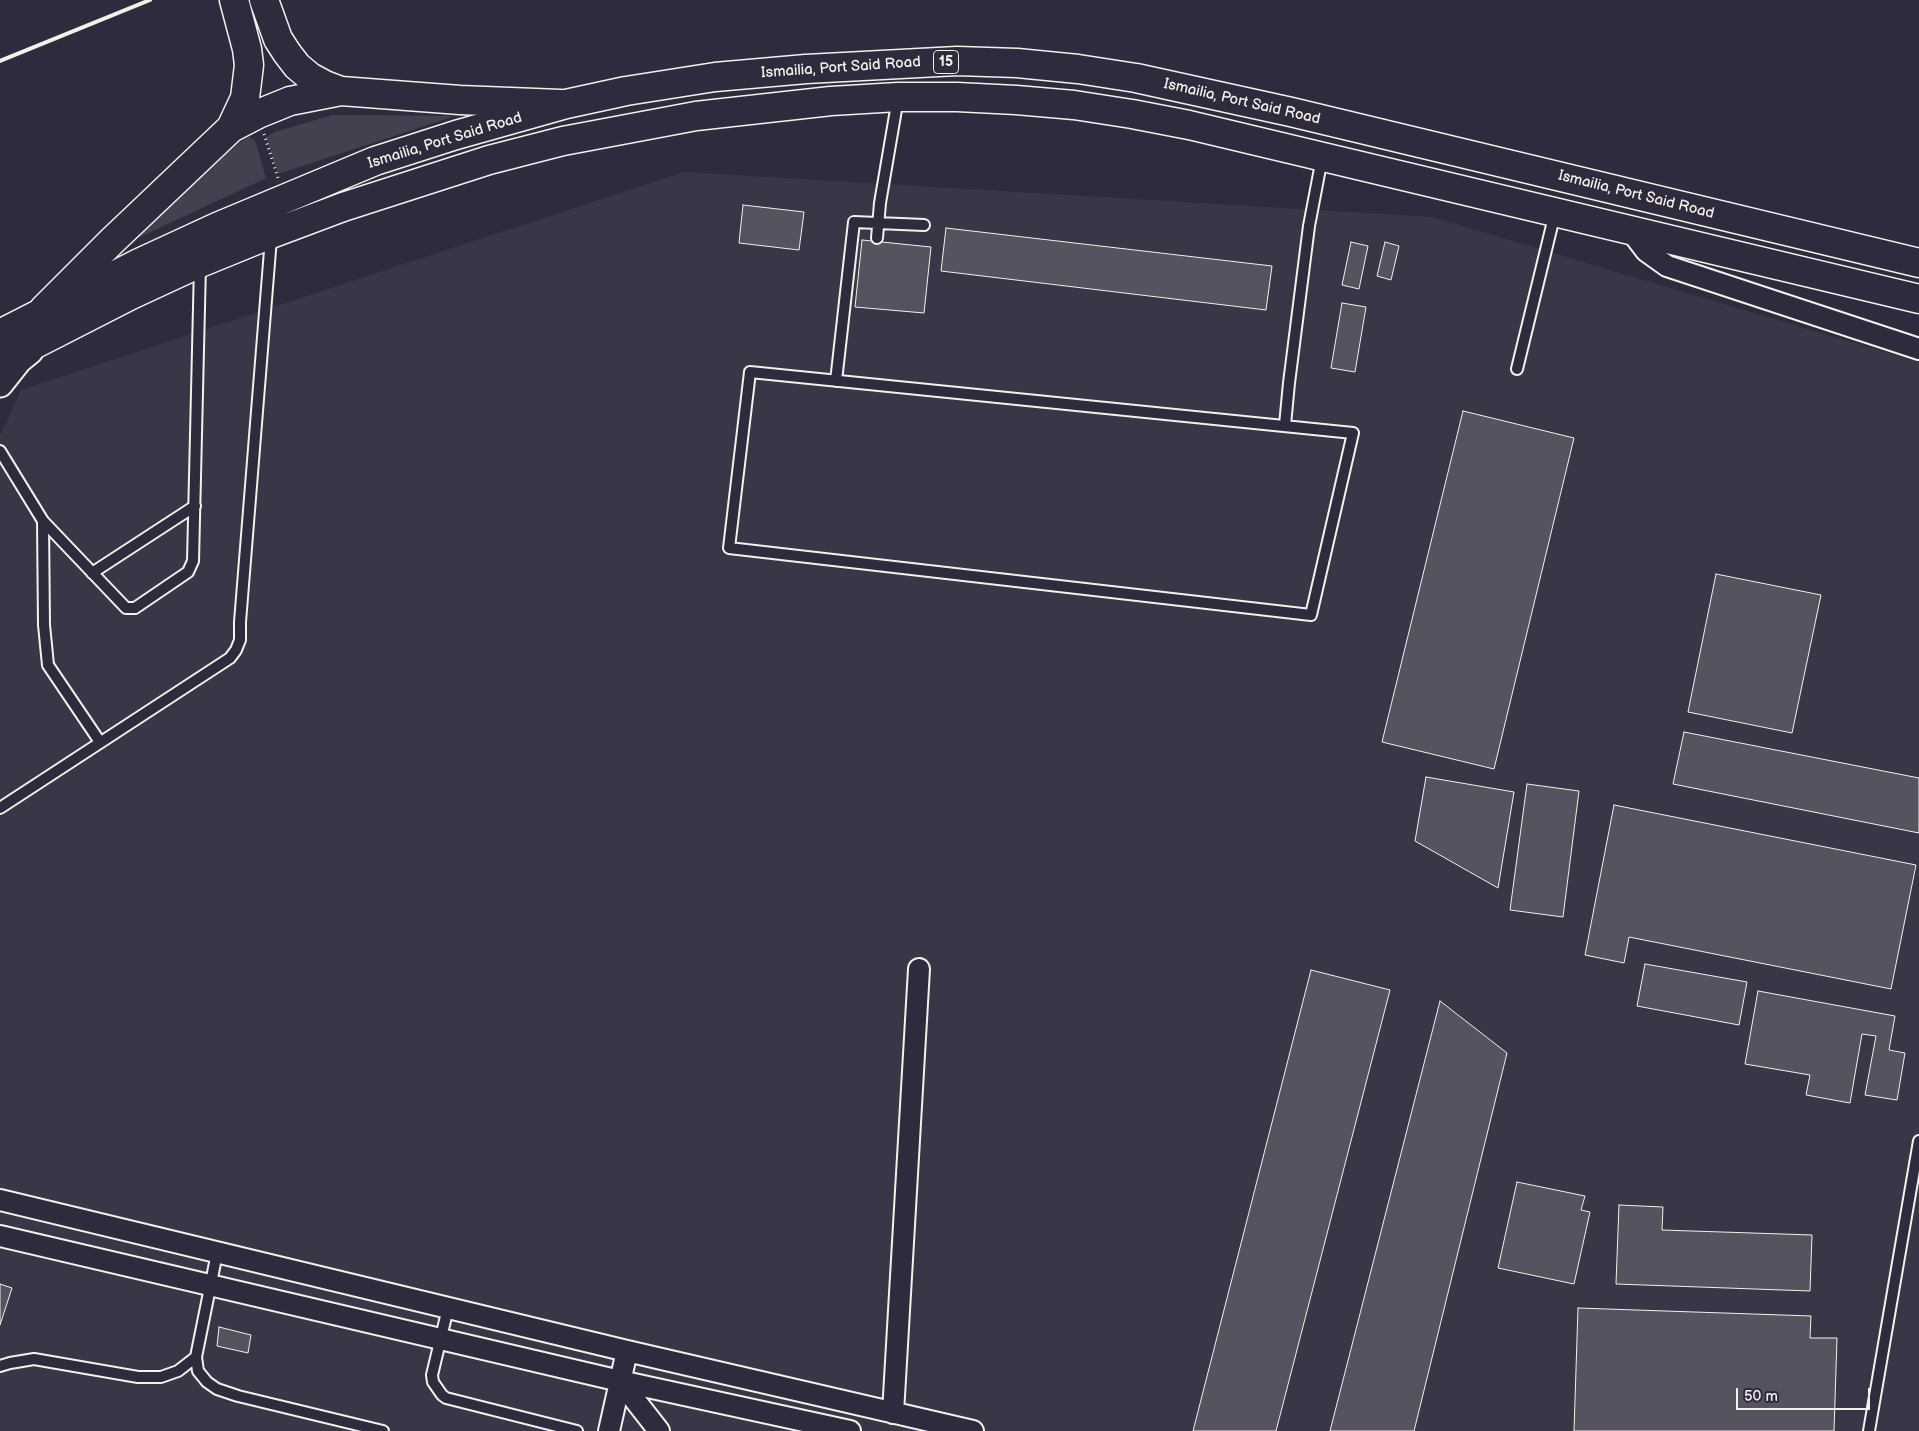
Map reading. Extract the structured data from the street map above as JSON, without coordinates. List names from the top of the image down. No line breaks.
{"streets":{"main road":["15","Ismailia, Port Said Road"]},"scale_bar":"50 m"}
